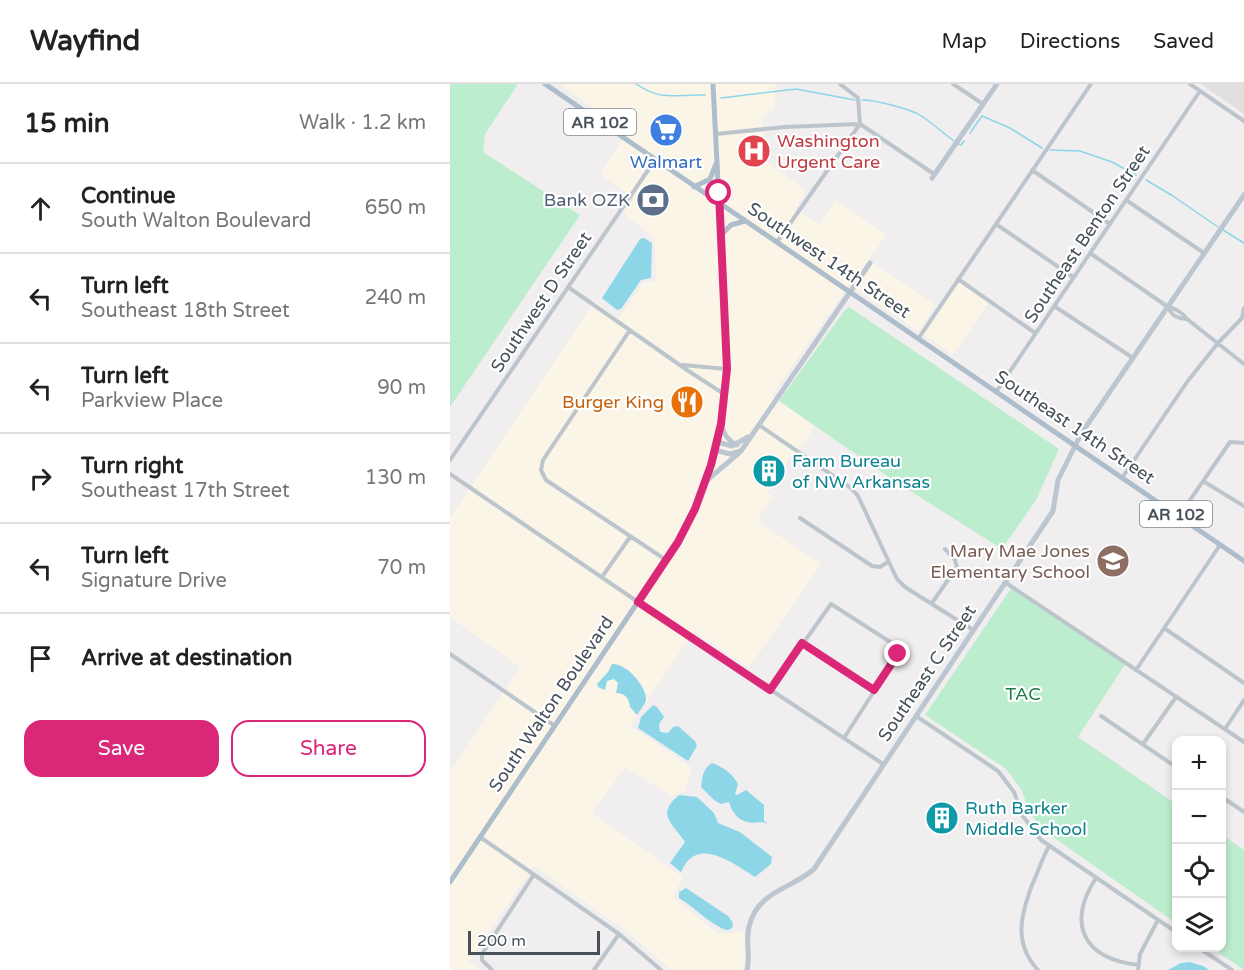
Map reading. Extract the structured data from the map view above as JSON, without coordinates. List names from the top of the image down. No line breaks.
{"streets":{"main road":["AR 102","Southwest 14th Street","Southeast 14th Street","South Walton Boulevard"],"street":["Southeast Benton Street","Southwest D Street","Southeast C Street"]},"crossings":[["Southeast Benton Street","Southeast 14th Street"],["Southwest 14th Street","Southwest D Street"],["Southwest 14th Street","Southeast 14th Street"],["Southwest 14th Street","South Walton Boulevard"],["Southeast 14th Street","Southeast C Street"]],"parks":["TAC"],"places":{"supermarket":["Walmart"],"hospital":["Washington Urgent Care"],"bank":["Bank OZK"],"restaurant":["Burger King"],"building":["Farm Bureau of NW Arkansas","Ruth Barker Middle School"],"school or university":["Mary Mae Jones Elementary School"]},"scale_bar":"200 m","page":{"header":"Wayfind","nav":["Map","Directions","Saved"],"heading":["15 min","Walk · 1.2 km"],"list":[["Continue","South Walton Boulevard","650 m"],["Turn left","Southeast 18th Street","240 m"],["Turn left","Parkview Place","90 m"],["Turn right","Southeast 17th Street","130 m"],["Turn left","Signature Drive","70 m"],"Arrive at destination"],"buttons":["Save","Share"],"map_buttons":["+","−"],"scale":"200 m"}}
